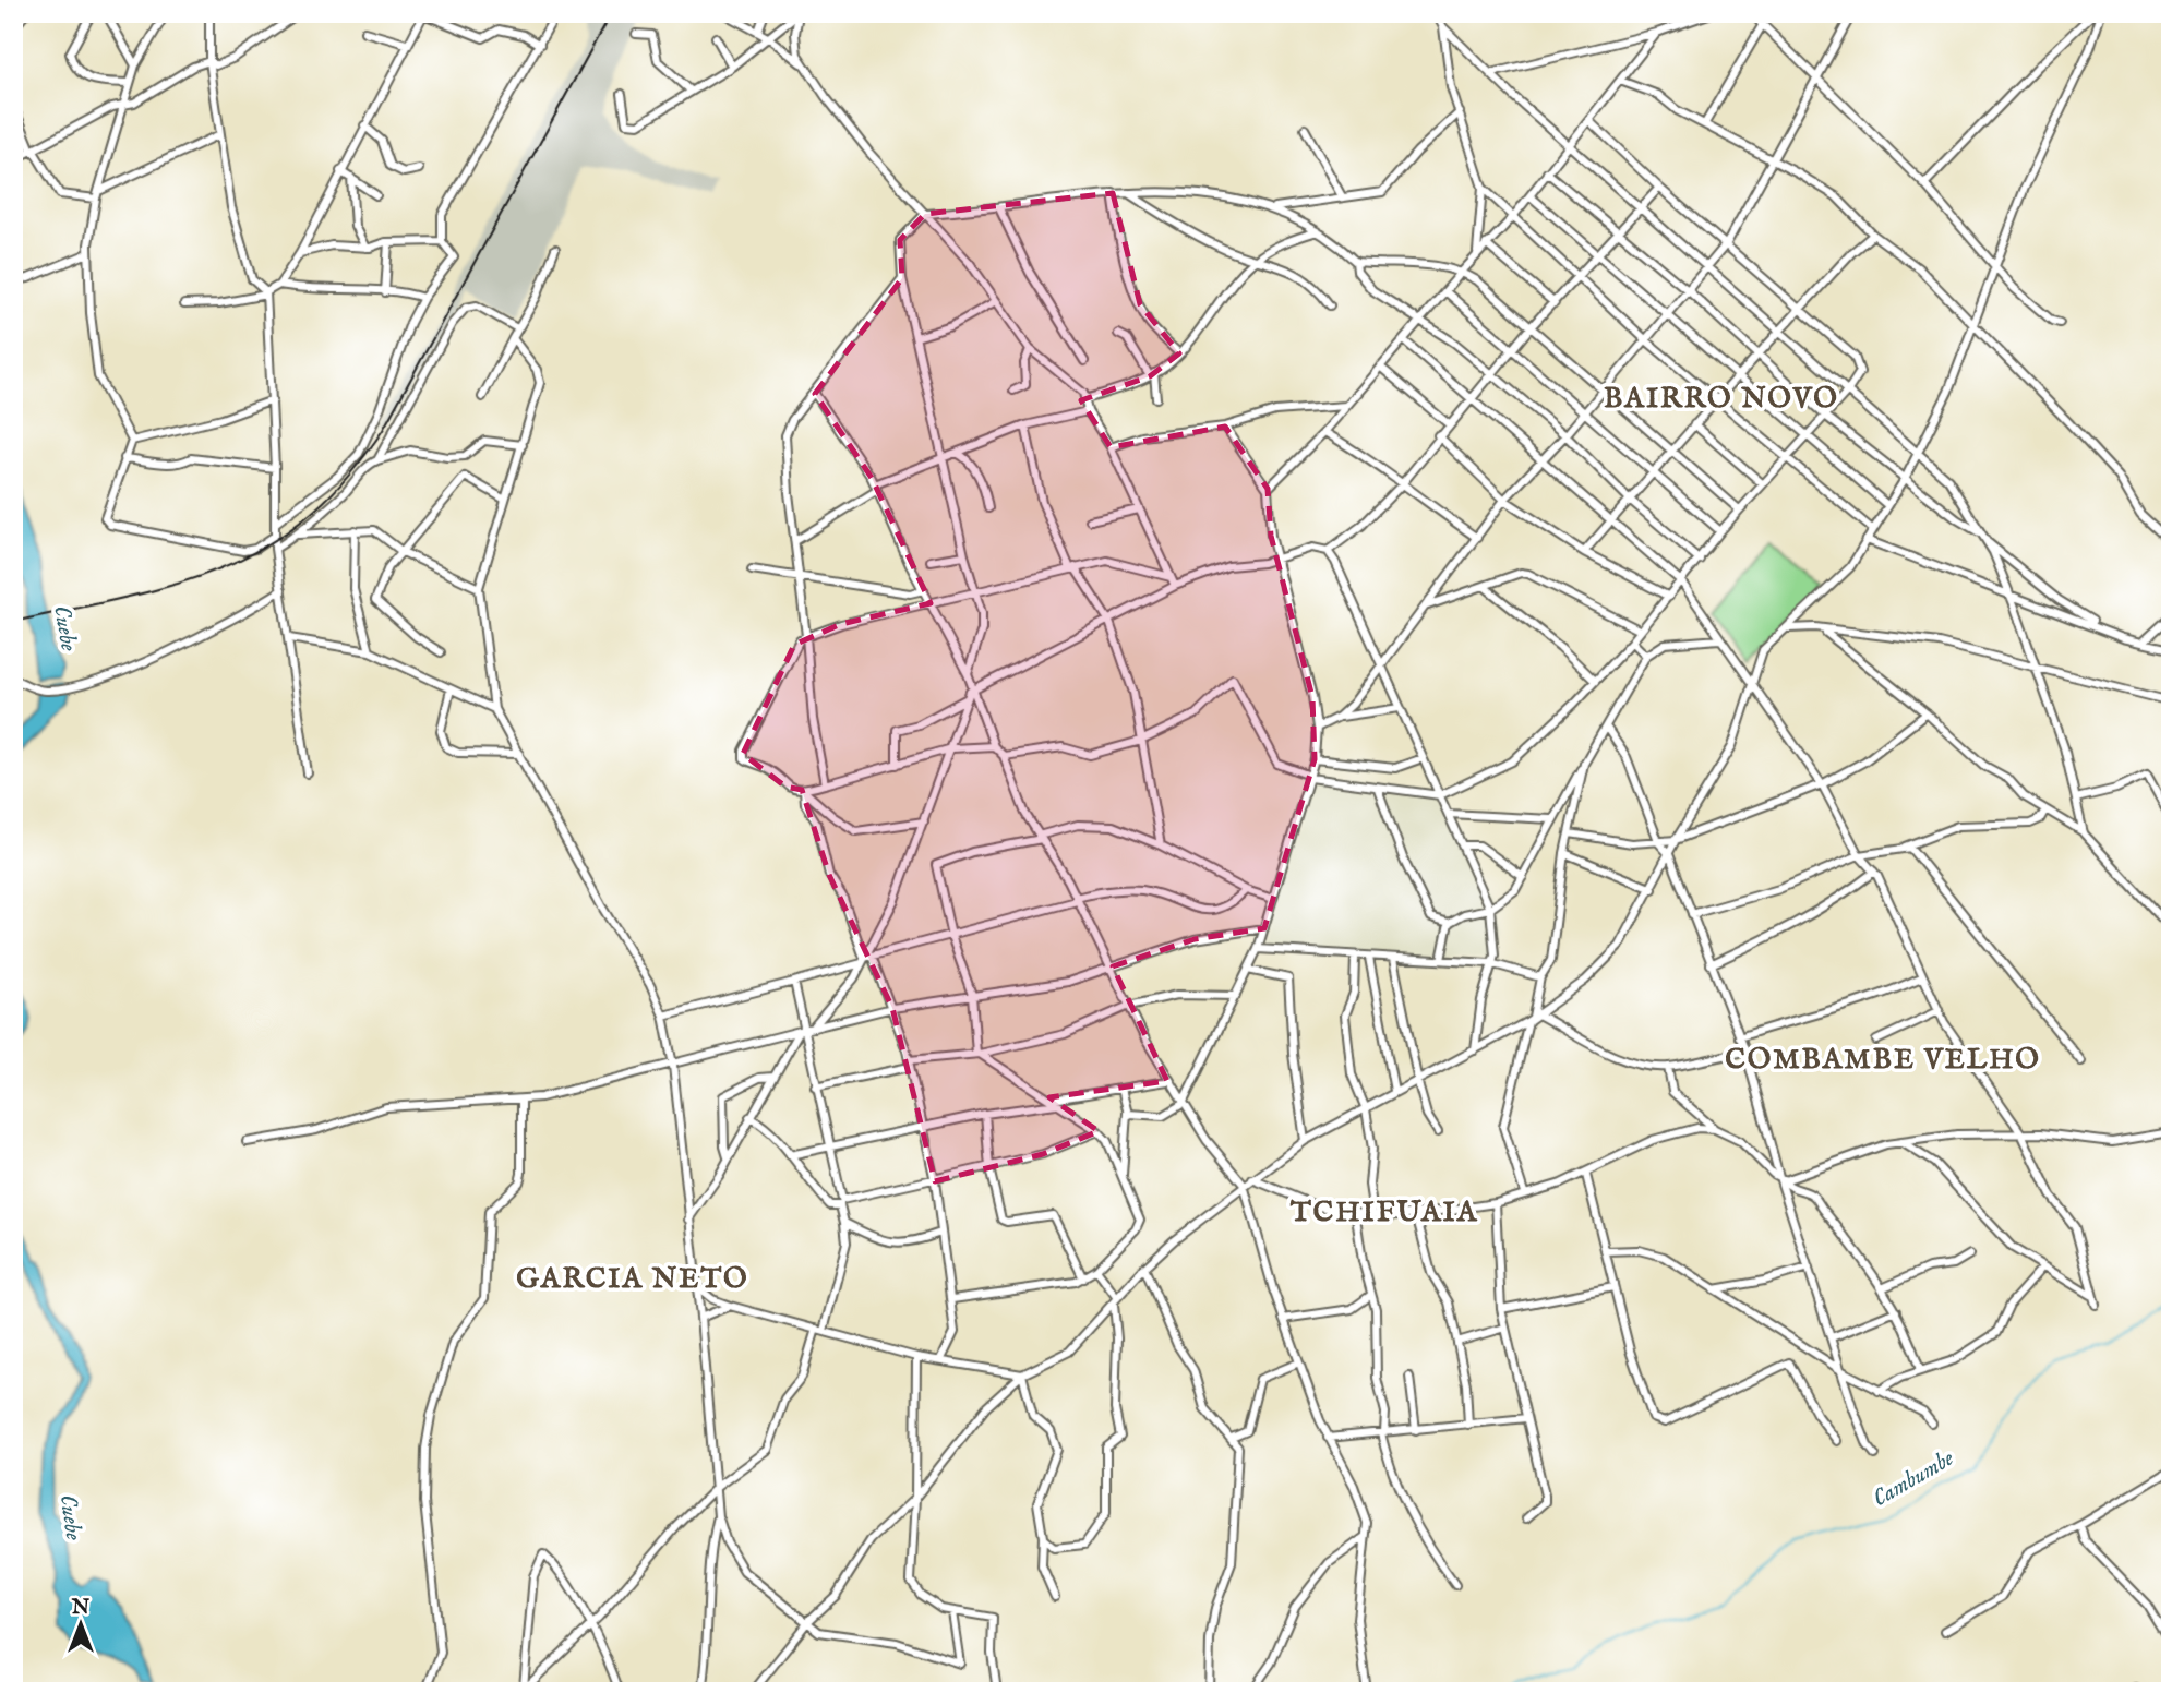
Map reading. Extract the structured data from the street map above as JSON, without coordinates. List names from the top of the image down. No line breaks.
{"districts":["BAIRRO NOVO","COMBAMBE VELHO","TCHIFUAIA","GARCIA NETO"],"water":["Cuebe","Cambumbe"],"north":"top"}
